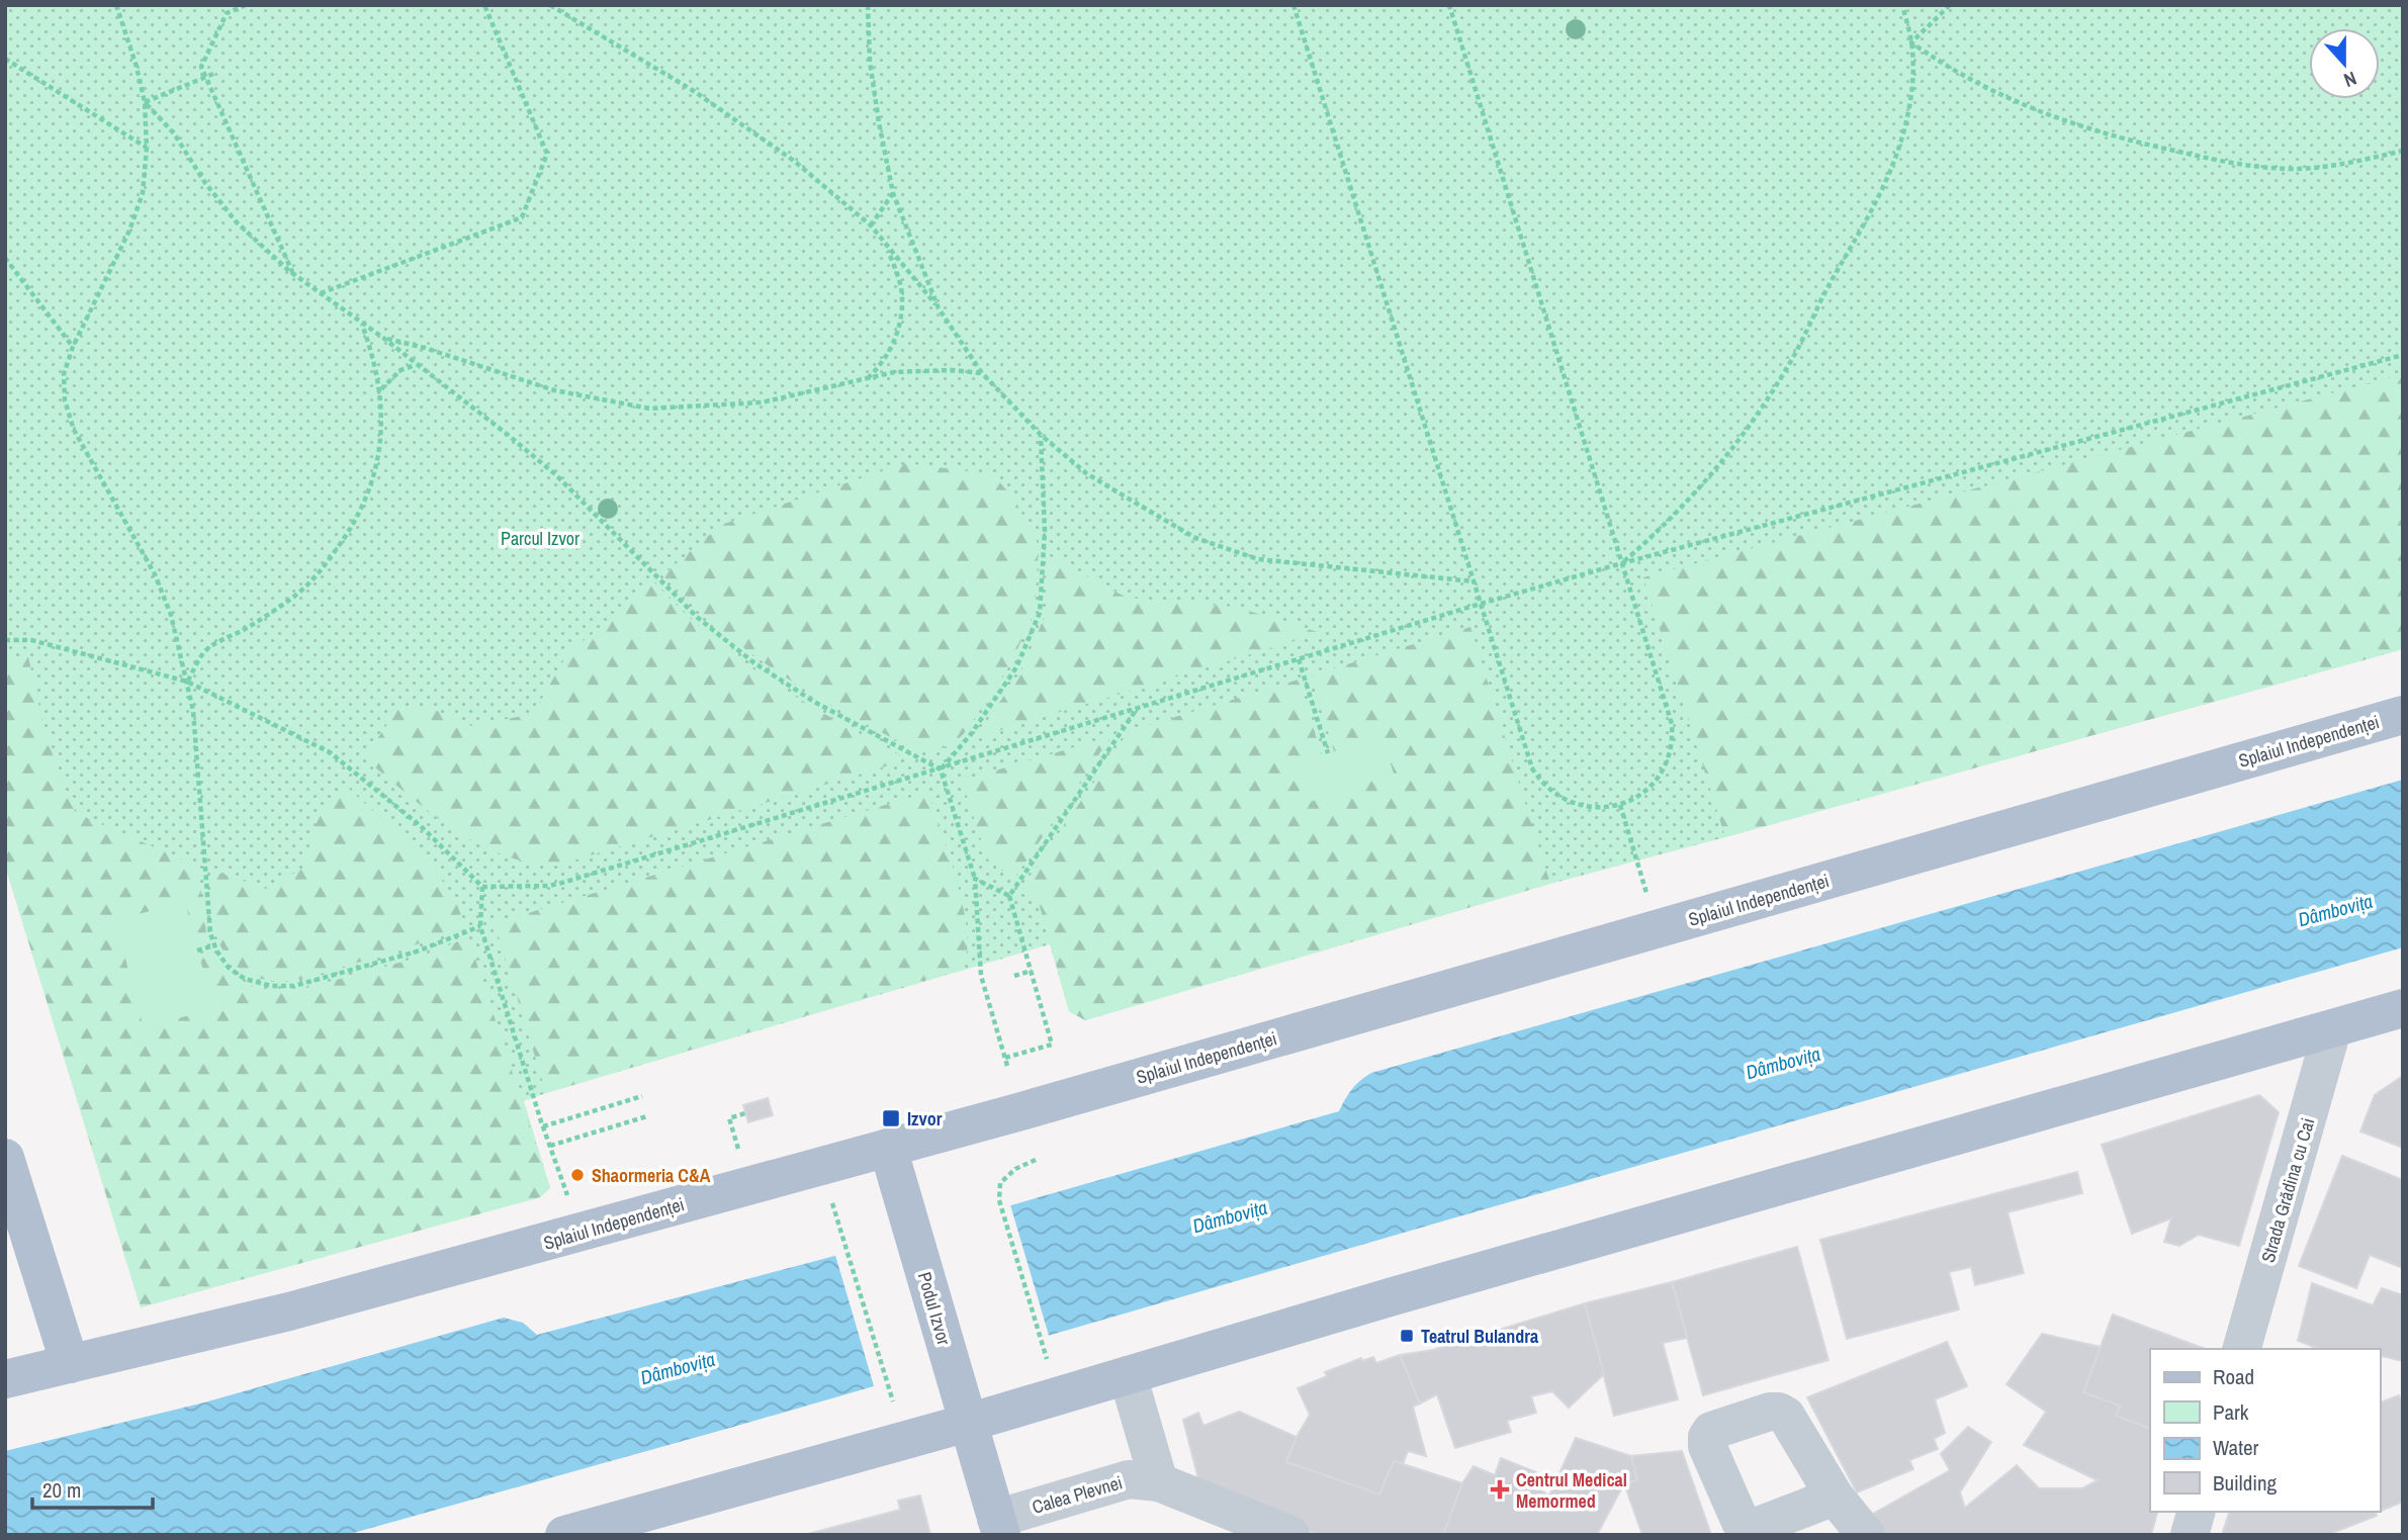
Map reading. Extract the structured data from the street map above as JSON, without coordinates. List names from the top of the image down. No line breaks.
{"streets":{"main road":["Splaiul Independenței","Podul Izvor"],"street":["Strada Grădina cu Cai","Calea Plevnei"]},"crossings":[["Splaiul Independenței","Podul Izvor"],["Podul Izvor","Calea Plevnei"]],"water":["Dâmbovița"],"parks":["Parcul Izvor"],"places":{"transit":["Izvor","Teatrul Bulandra"],"other":["Shaormeria C&A"],"health":["Centrul Medical Memormed"]},"legend":["Road","Park","Water","Building"],"scale_bar":"20 m","north":"bottom"}
